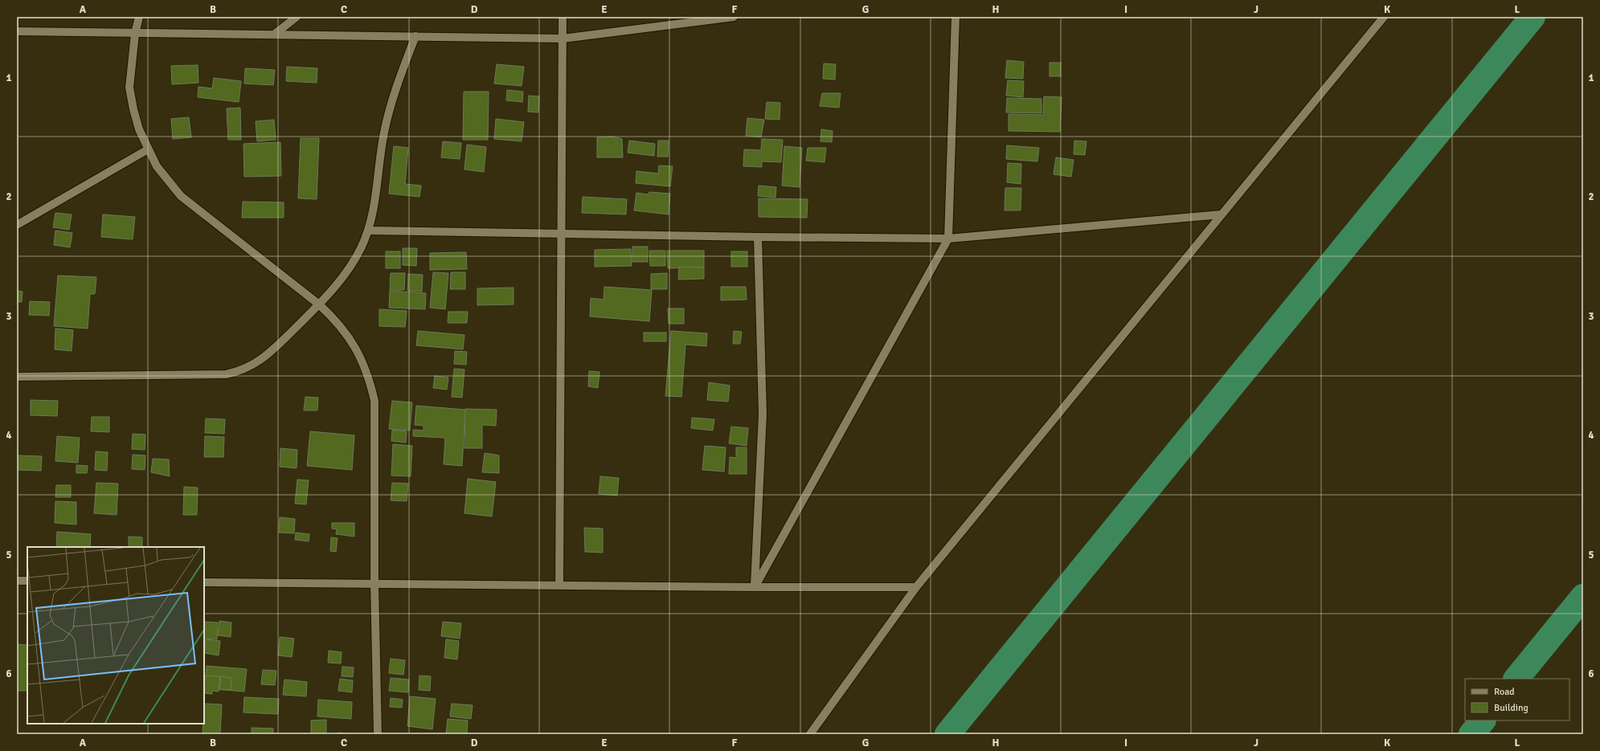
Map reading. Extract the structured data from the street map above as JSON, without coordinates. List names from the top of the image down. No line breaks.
{"legend":["Road","Building"],"grid":{"columns":["A","B","C","D","E","F","G","H","I","J","K","L"],"rows":["1","2","3","4","5","6"]}}
